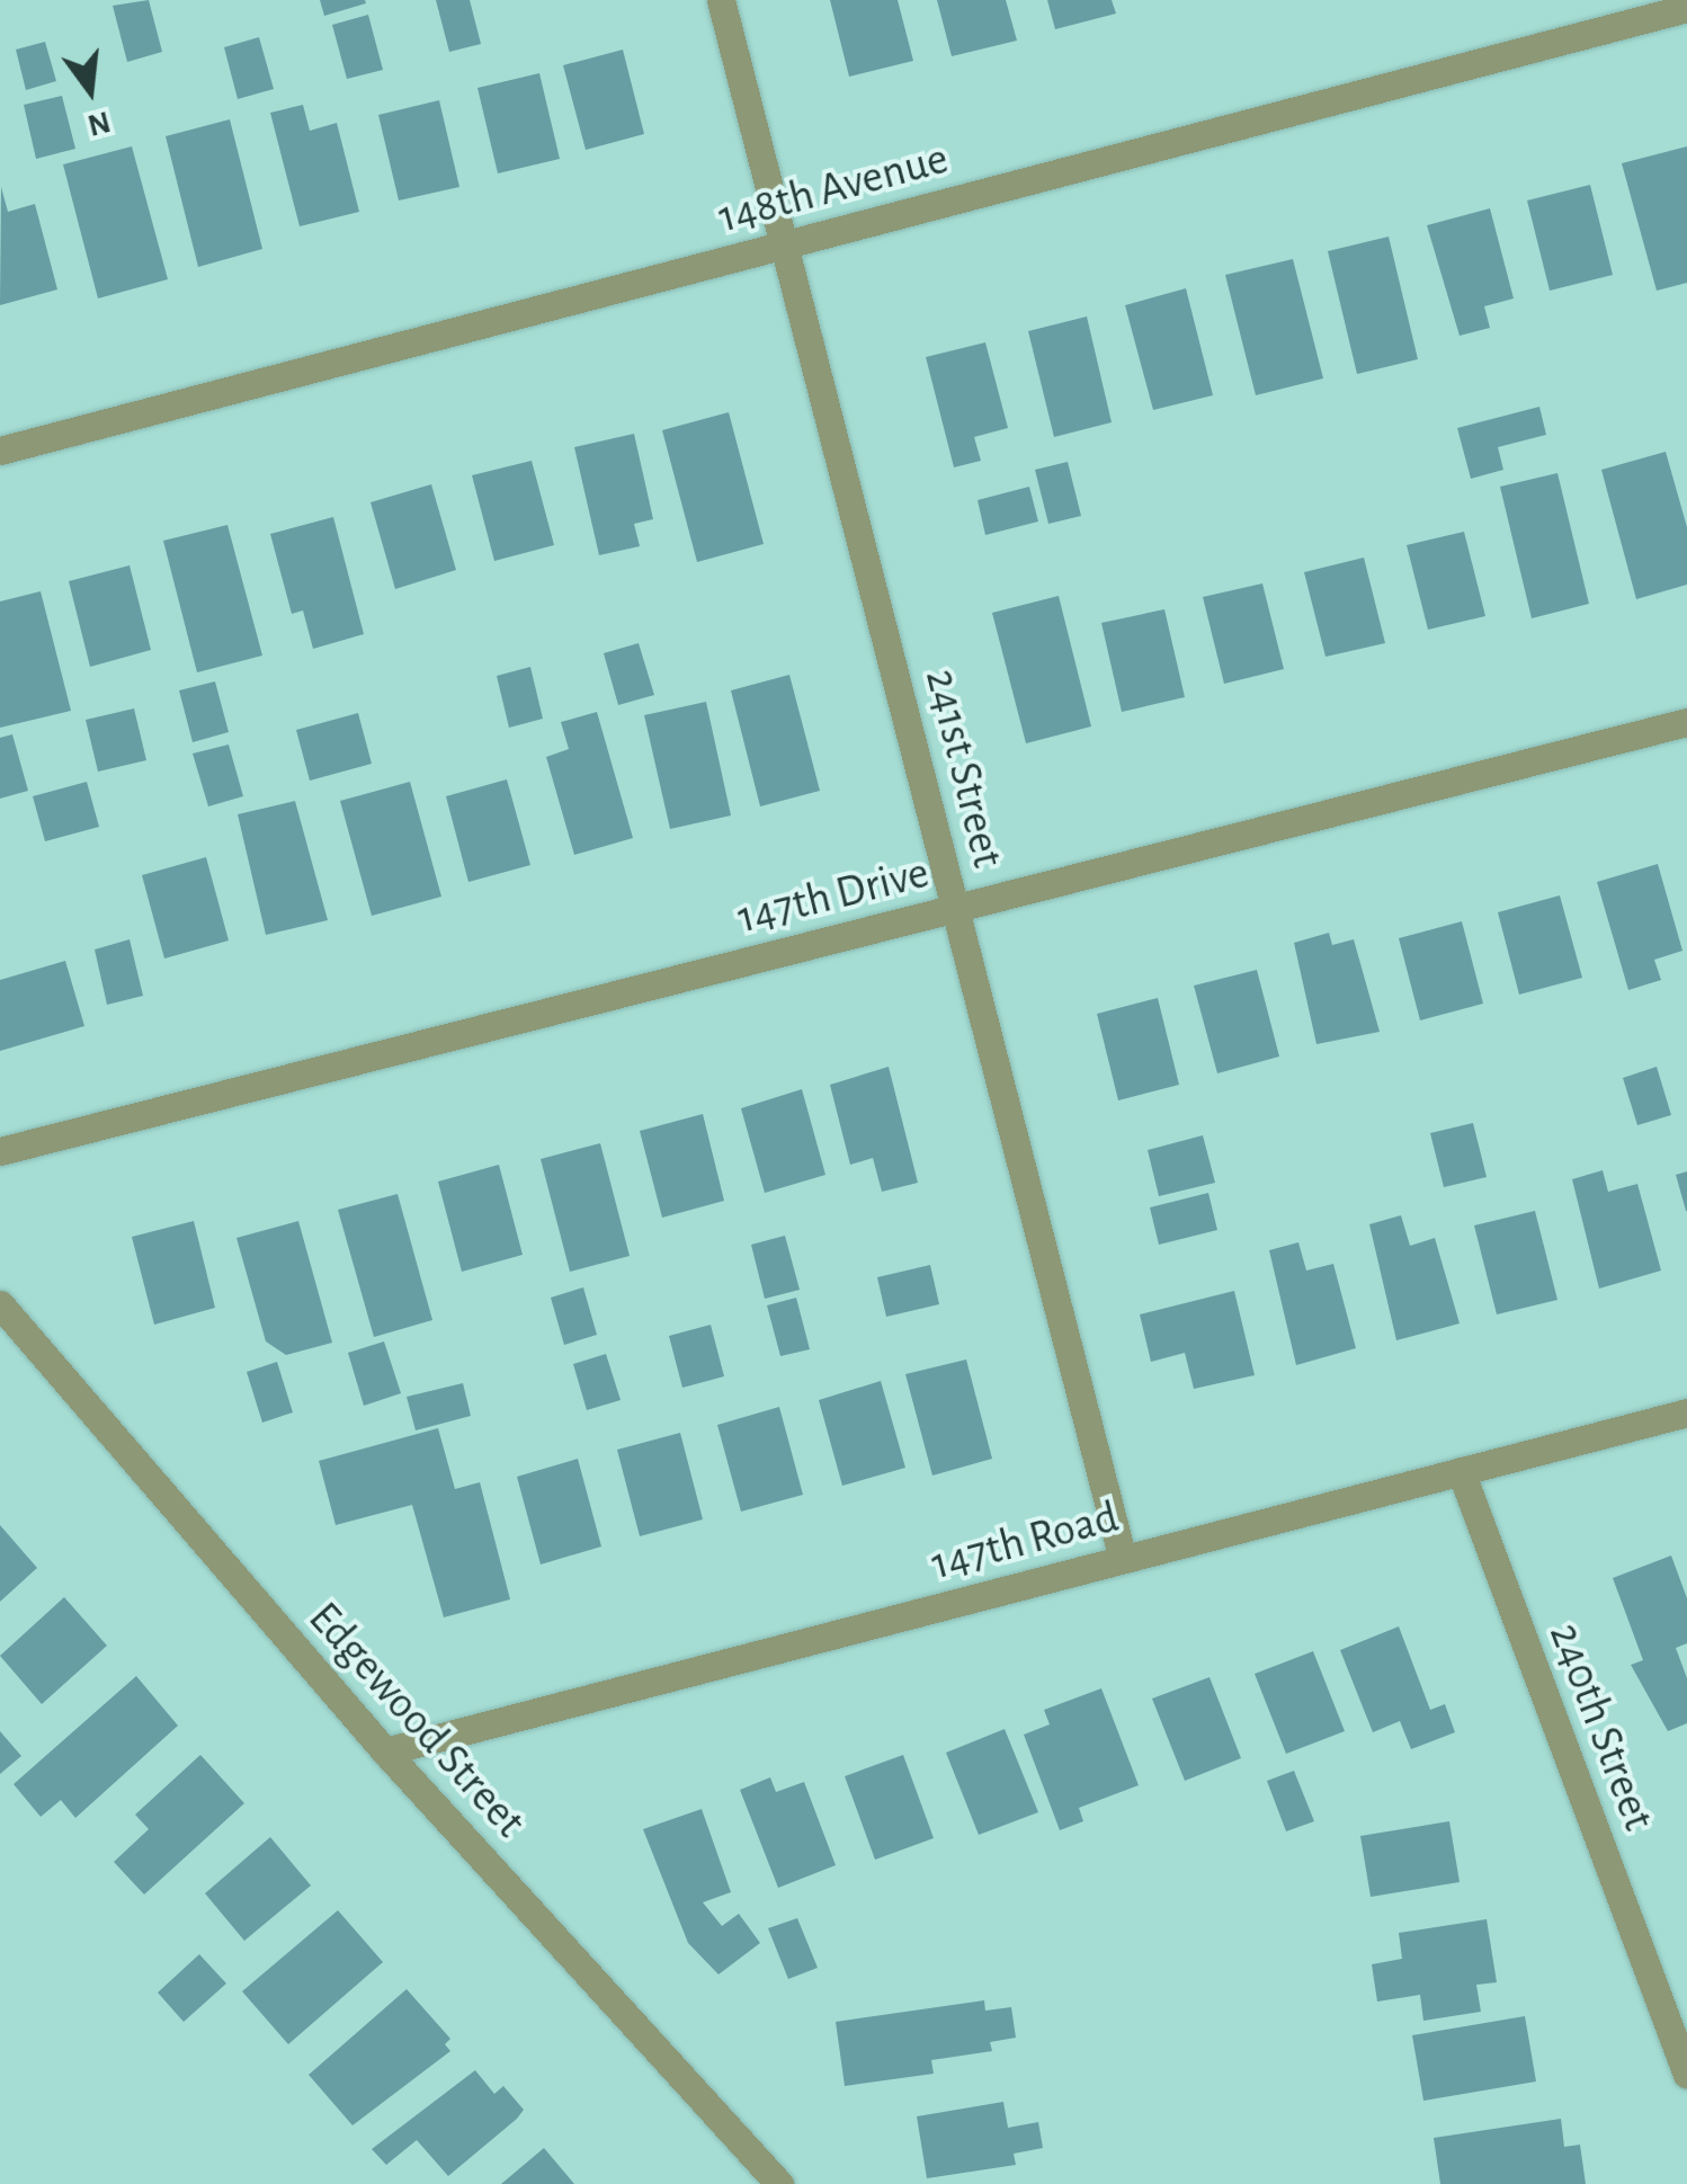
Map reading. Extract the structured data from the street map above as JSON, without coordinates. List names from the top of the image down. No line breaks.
{"streets":{"street":["148th Avenue","241st Street","147th Drive","147th Road","Edgewood Street","240th Street"]},"crossings":[["148th Avenue","241st Street"],["241st Street","147th Drive"],["241st Street","147th Road"],["147th Road","Edgewood Street"],["147th Road","240th Street"]],"north":"bottom"}
